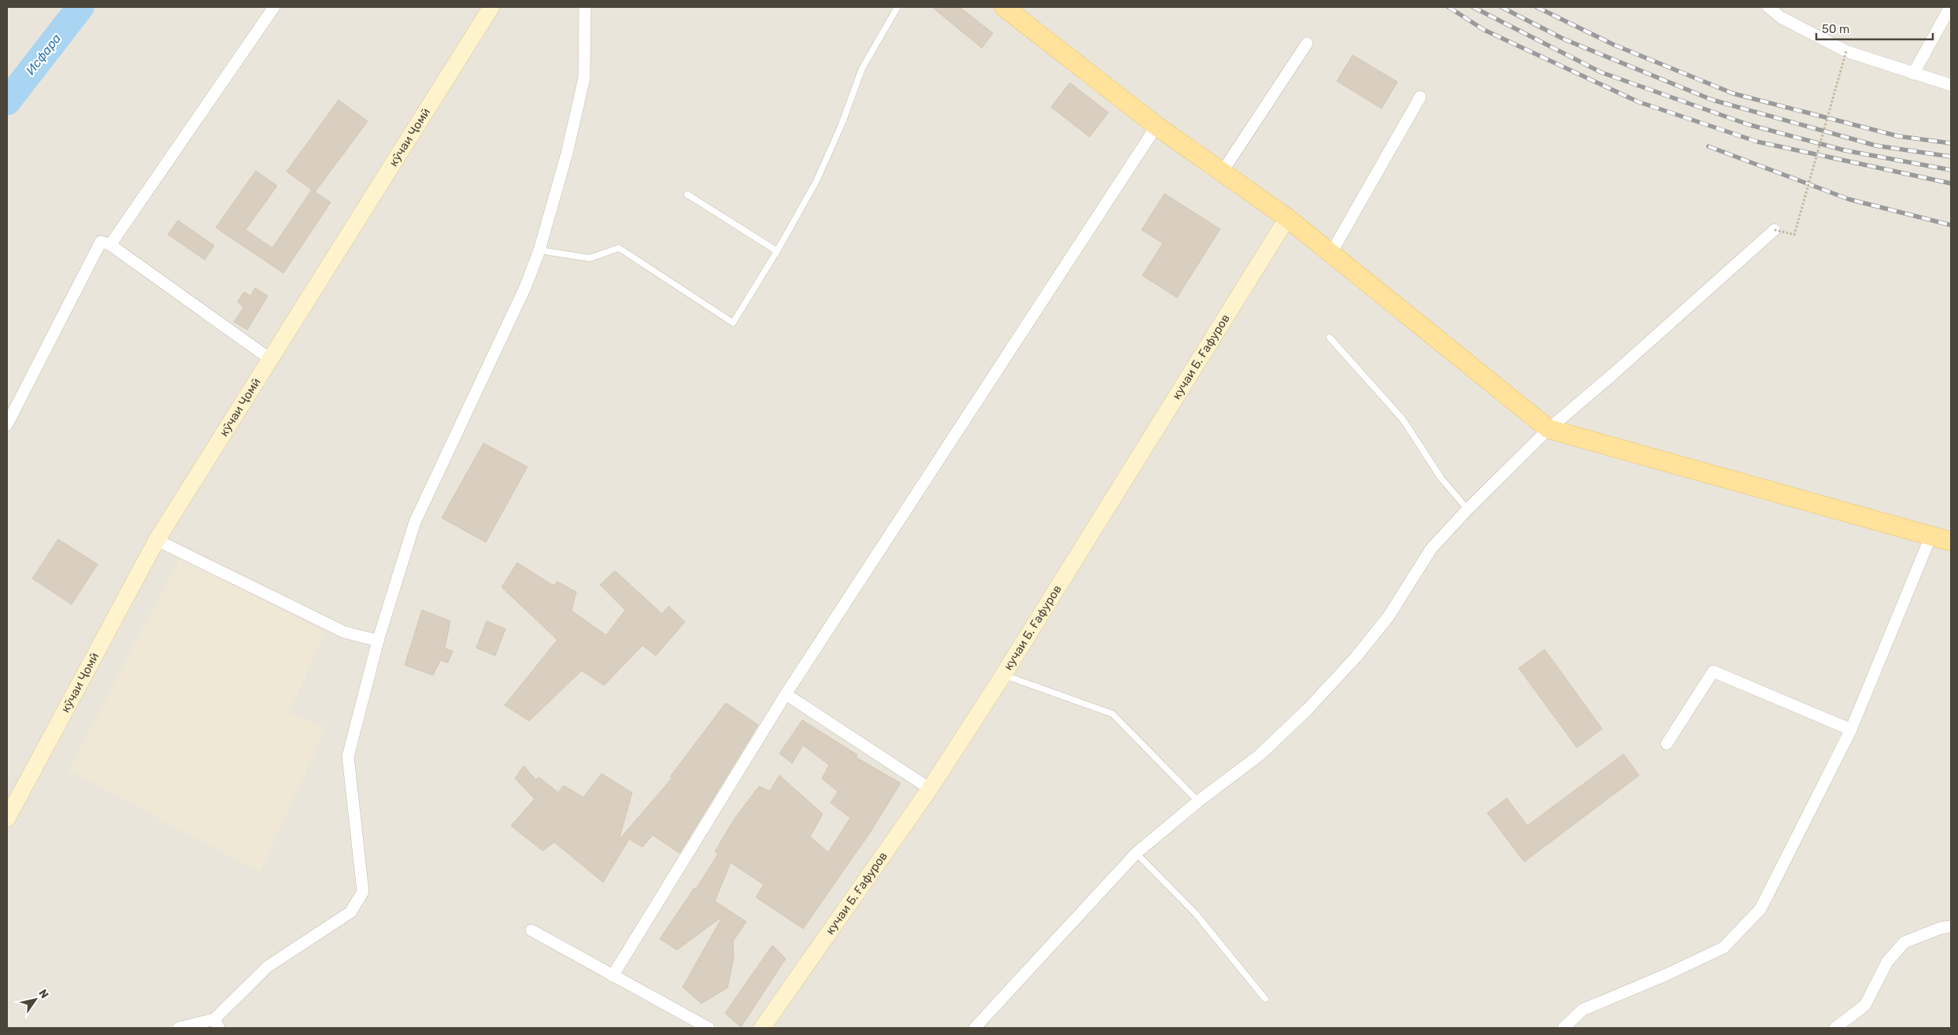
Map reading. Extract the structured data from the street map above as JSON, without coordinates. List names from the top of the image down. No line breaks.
{"streets":{"street":["кӯчаи Ҷомӣ","кучаи Б. Ғафуров"]},"water":["Исфара"],"scale_bar":"50 m","north":"top right"}
